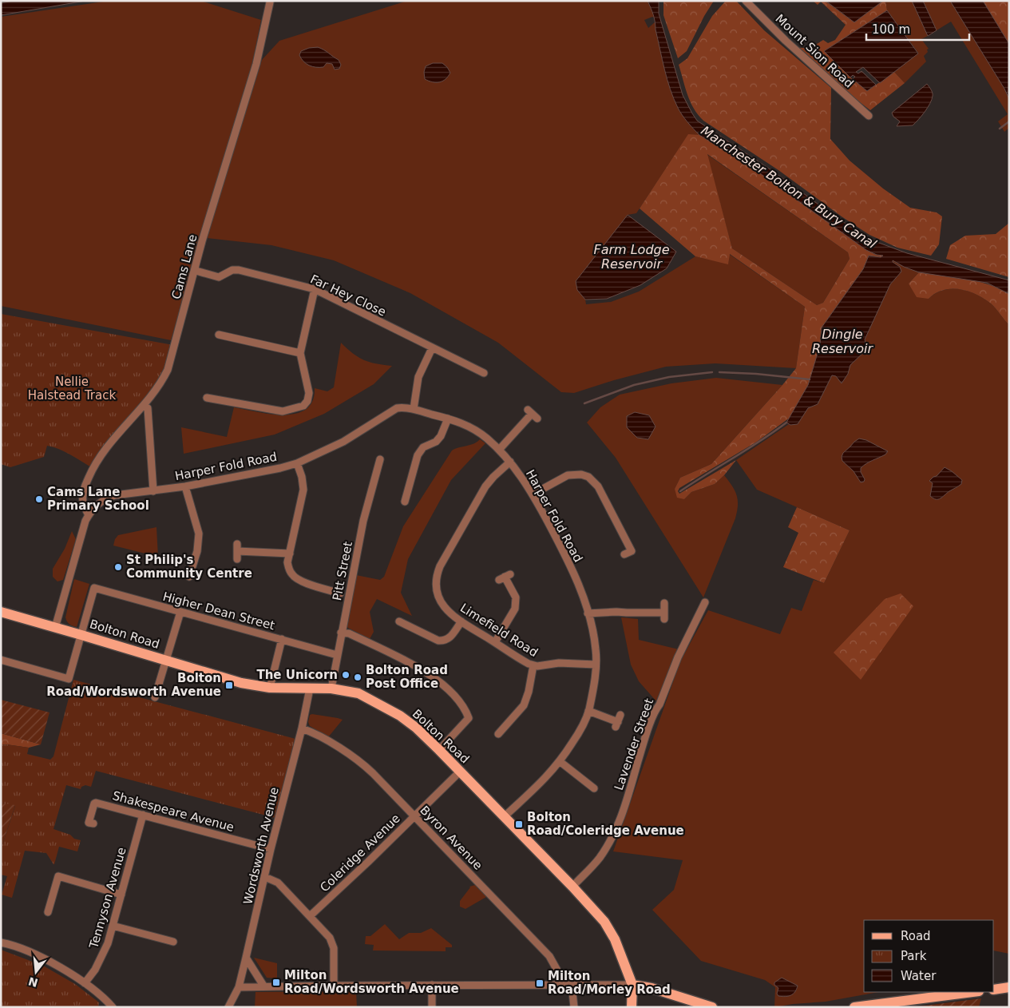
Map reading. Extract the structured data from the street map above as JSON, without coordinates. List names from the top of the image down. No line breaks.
{"streets":{"main road":["Bolton Road"],"street":["Mount Sion Road","Cams Lane","Far Hey Close","Harper Fold Road","Pitt Street","Higher Dean Street","Limefield Road","Lavender Street","Shakespeare Avenue","Byron Avenue","Wordsworth Avenue","Coleridge Avenue","Tennyson Avenue"]},"crossings":[["Cams Lane","Harper Fold Road"],["Harper Fold Road","Limefield Road"],["Harper Fold Road","Bolton Road"],["Pitt Street","Higher Dean Street"],["Pitt Street","Bolton Road"],["Higher Dean Street","Bolton Road"],["Bolton Road","Lavender Street"],["Bolton Road","Wordsworth Avenue"],["Bolton Road","Coleridge Avenue"],["Shakespeare Avenue","Wordsworth Avenue"],["Shakespeare Avenue","Tennyson Avenue"],["Byron Avenue","Wordsworth Avenue"],["Byron Avenue","Coleridge Avenue"]],"water":["Manchester Bolton & Bury Canal","Farm Lodge Reservoir","Dingle Reservoir"],"parks":["Nellie Halstead Track"],"places":{"other":["Cams Lane Primary School","St Philip's Community Centre","The Unicorn","Bolton Road Post Office"],"transit":["Bolton Road/Wordsworth Avenue","Bolton Road/Coleridge Avenue","Milton Road/Wordsworth Avenue","Milton Road/Morley Road"]},"legend":["Road","Park","Water"],"scale_bar":"100 m","north":"bottom"}
